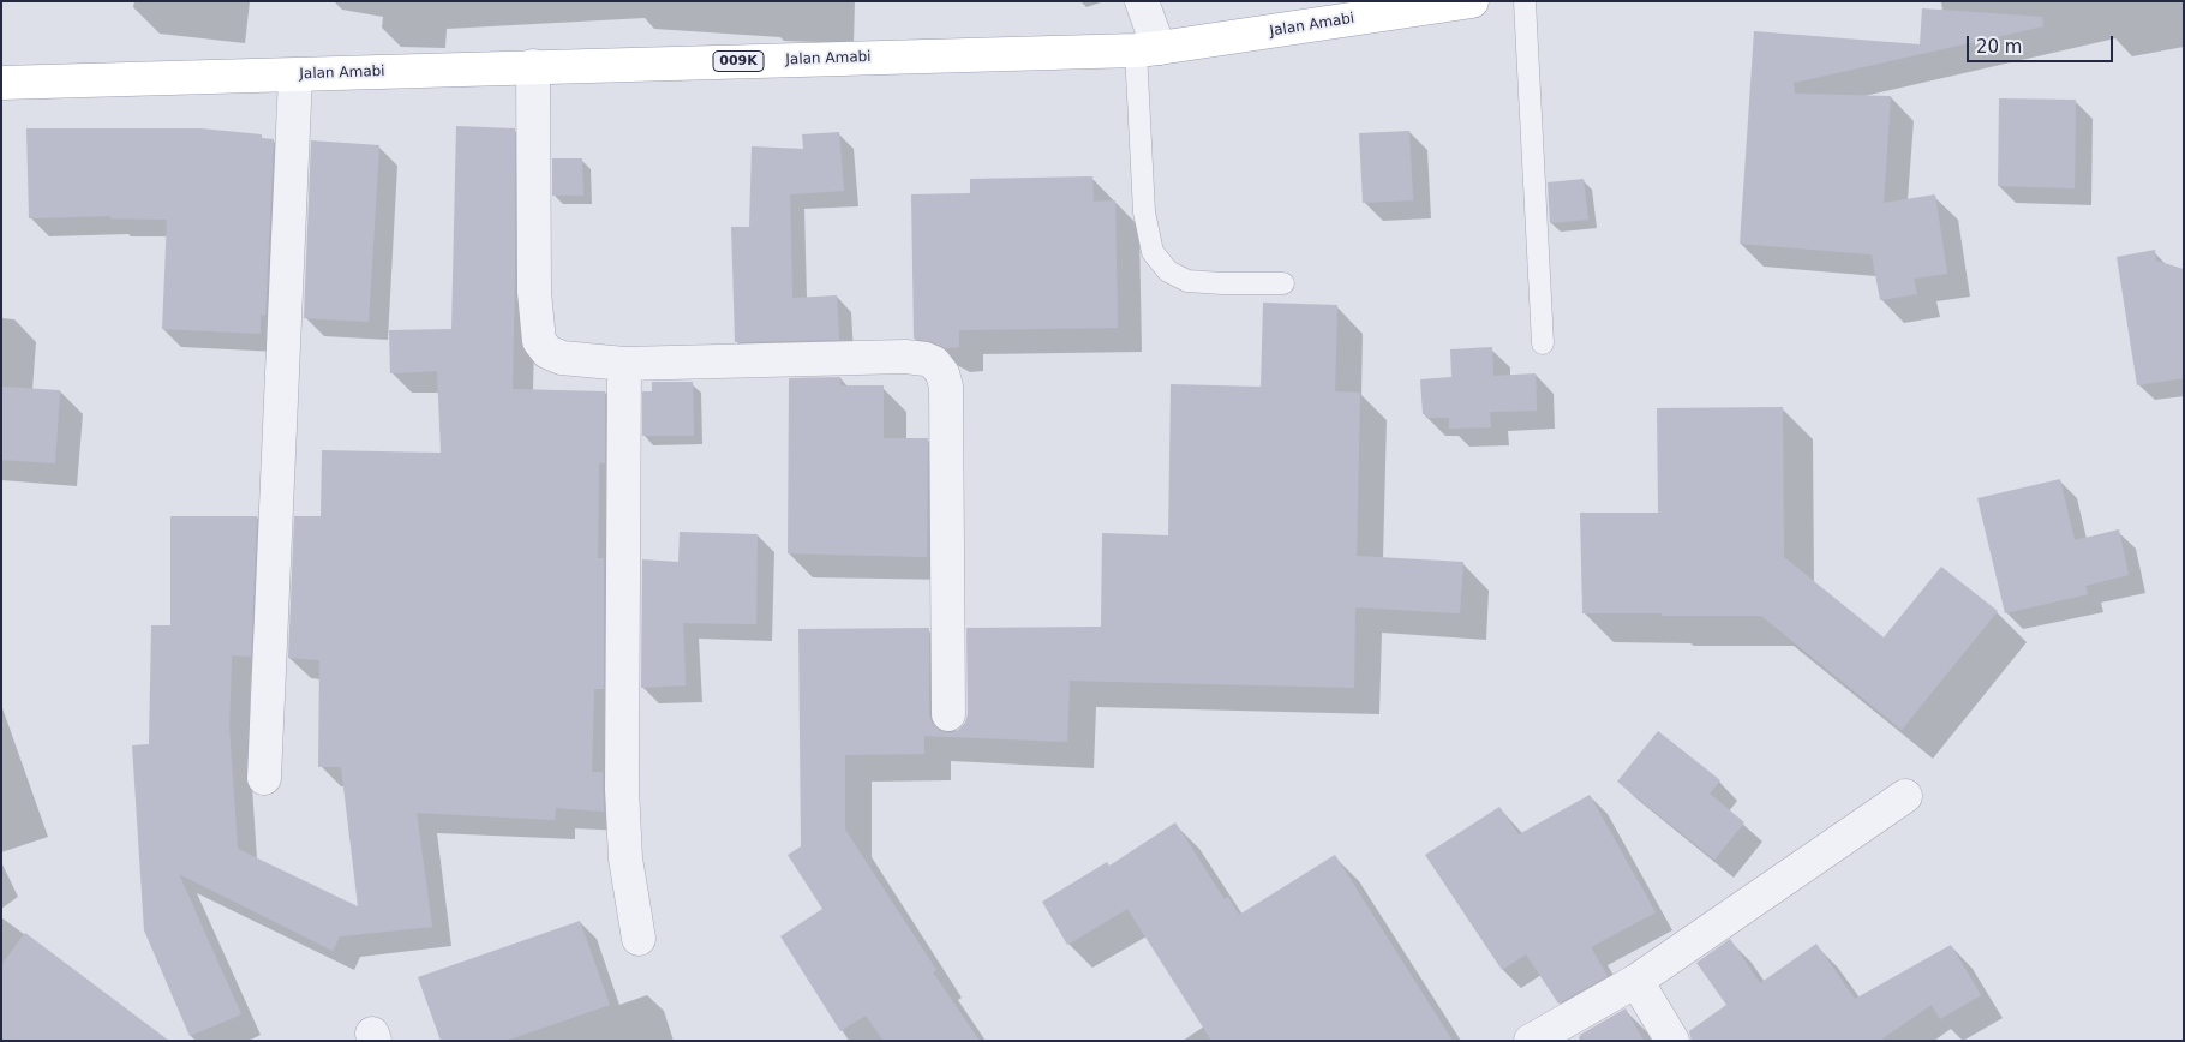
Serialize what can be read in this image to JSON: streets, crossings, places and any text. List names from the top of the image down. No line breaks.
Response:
{"streets":{"main road":["Jalan Amabi","009K"]},"scale_bar":"20 m"}
